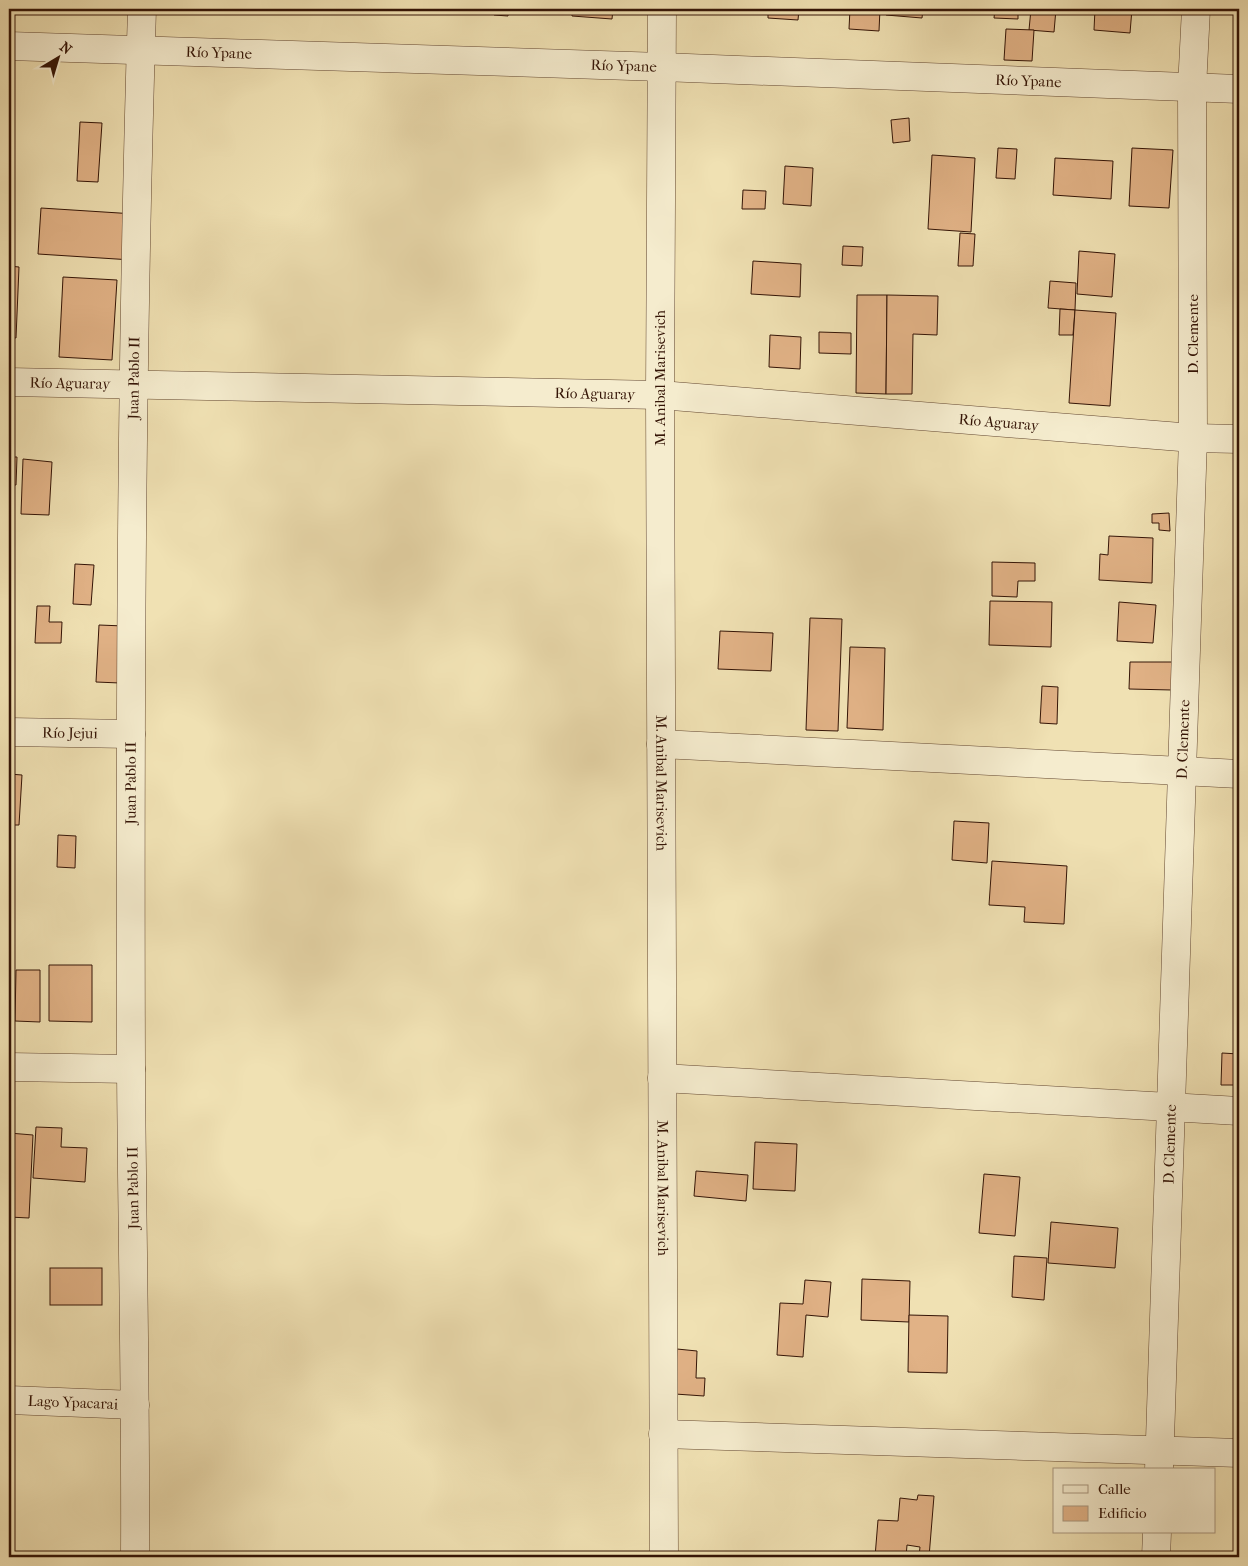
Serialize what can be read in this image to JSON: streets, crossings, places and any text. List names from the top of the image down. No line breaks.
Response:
{"streets":{"street":["Río Ypane","D. Clemente","Juan Pablo II","M. Anibal Marisevich","Río Aguaray","Río Jejui","Lago Ypacarai"]},"crossings":[["Río Ypane","D. Clemente"],["Río Ypane","Juan Pablo II"],["Río Ypane","M. Anibal Marisevich"],["D. Clemente","Río Aguaray"],["Juan Pablo II","Río Aguaray"],["Juan Pablo II","Río Jejui"],["Juan Pablo II","Lago Ypacarai"],["M. Anibal Marisevich","Río Aguaray"]],"legend":["Calle","Edificio"],"north":"top right"}
